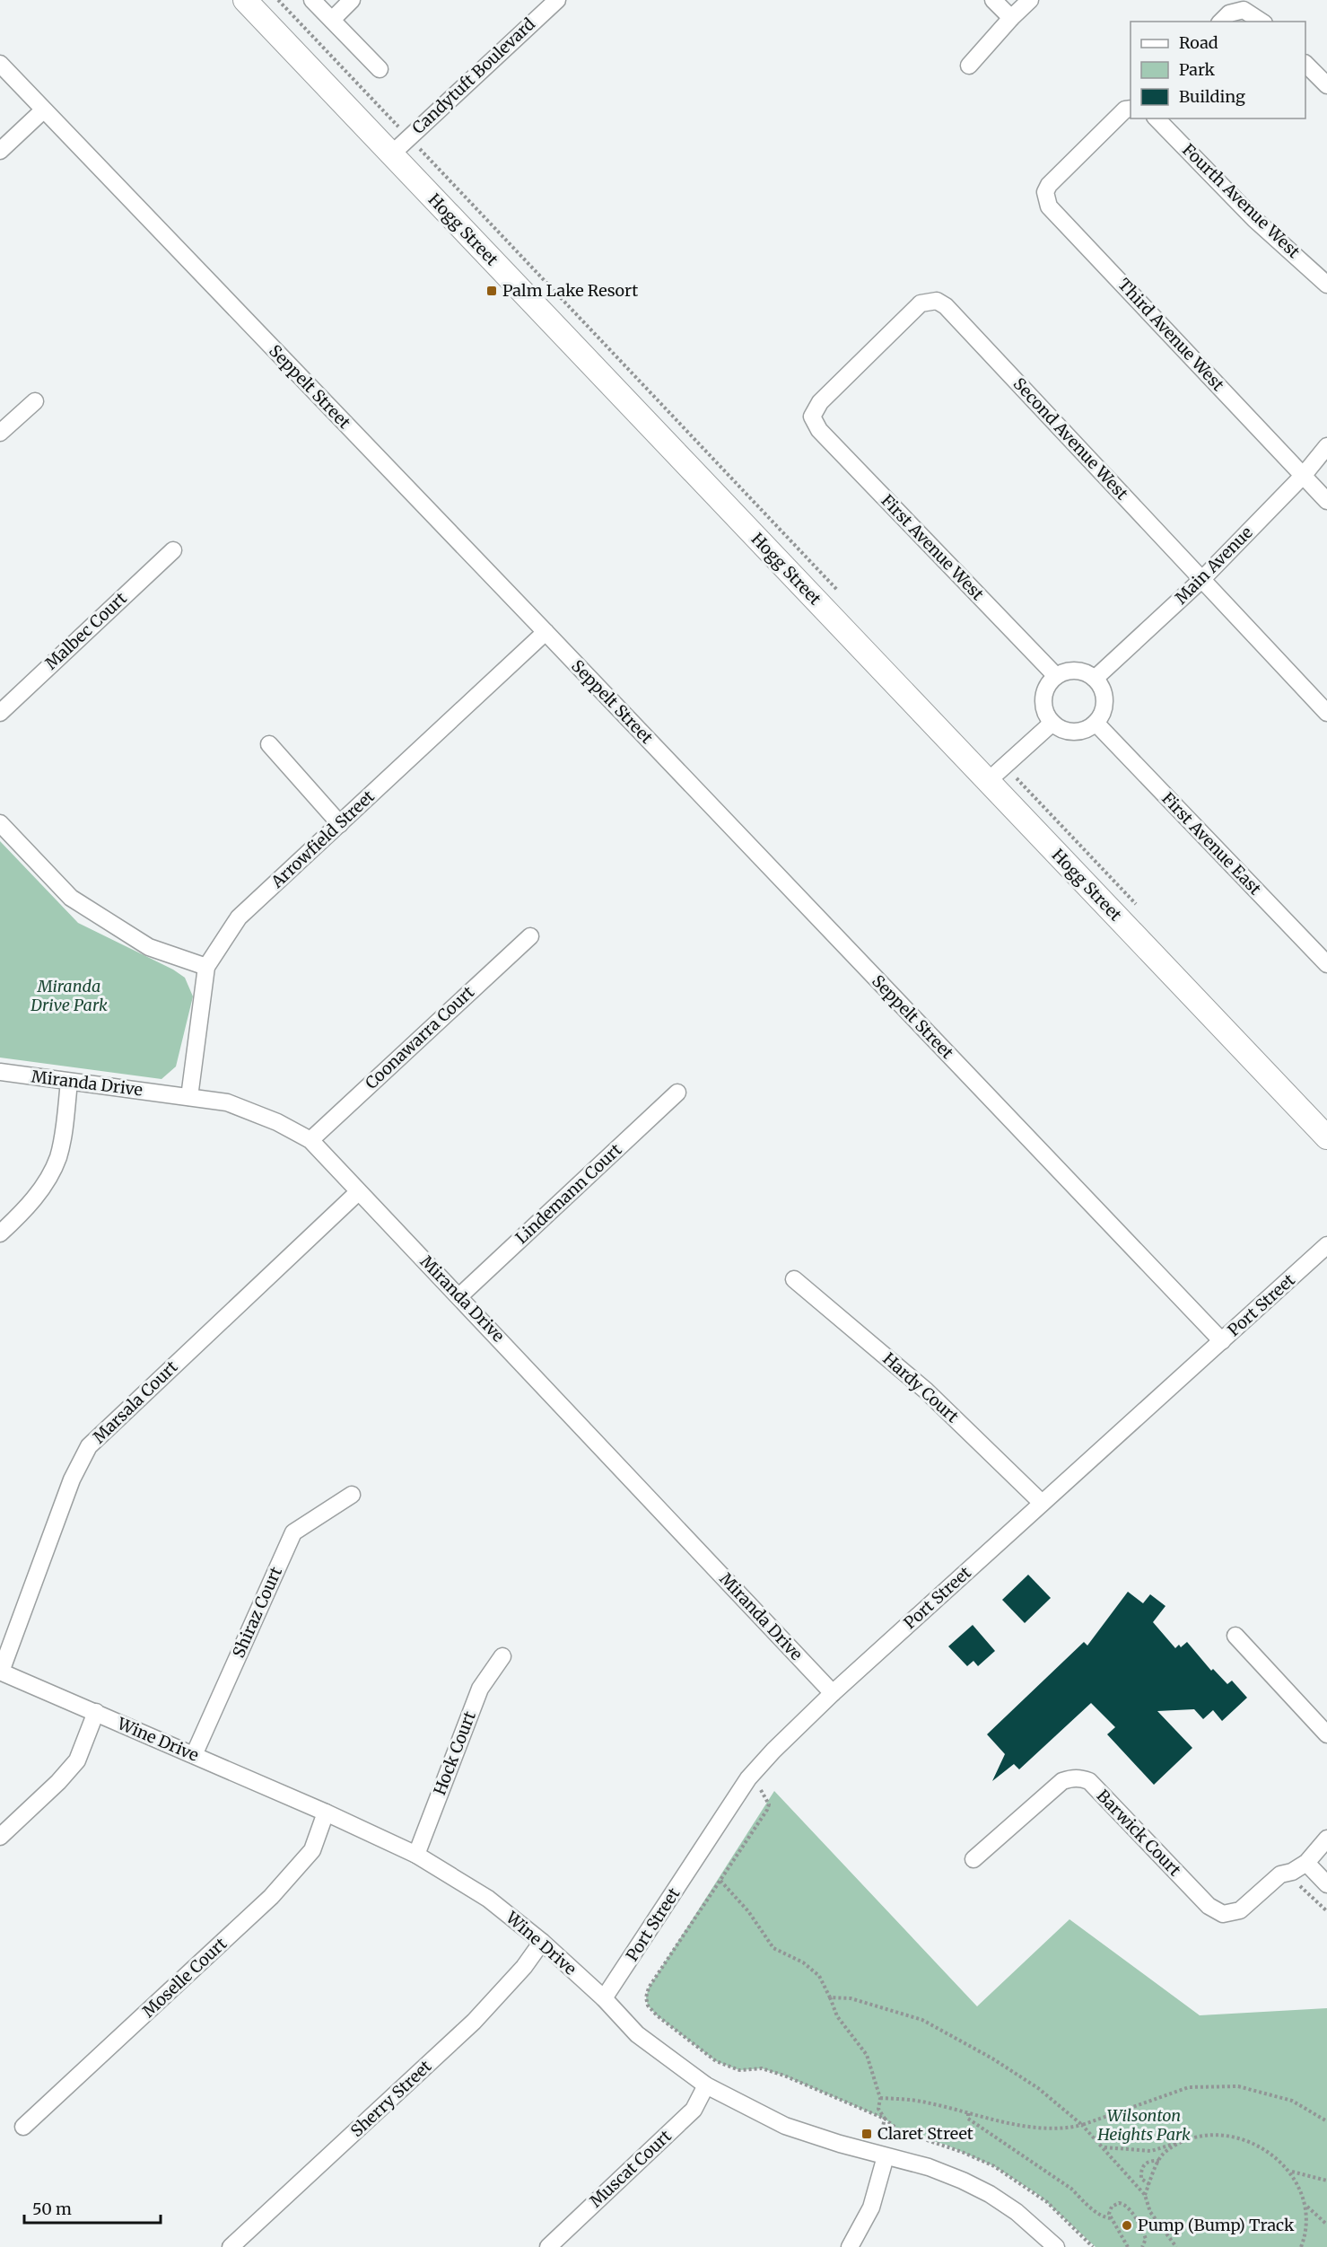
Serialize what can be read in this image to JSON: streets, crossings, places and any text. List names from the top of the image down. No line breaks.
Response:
{"streets":{"street":["Candytuft Boulevard","Fourth Avenue West","Hogg Street","Third Avenue West","Seppelt Street","Second Avenue West","First Avenue West","Main Avenue","Malbec Court","Arrowfield Street","First Avenue East","Coonawarra Court","Miranda Drive","Lindemann Court","Port Street","Hardy Court","Marsala Court","Shiraz Court","Wine Drive","Hock Court","Barwick Court","Moselle Court","Sherry Street","Muscat Court"]},"crossings":[["Candytuft Boulevard","Hogg Street"],["Third Avenue West","Main Avenue"],["Seppelt Street","Arrowfield Street"],["Seppelt Street","Port Street"],["Second Avenue West","First Avenue West"],["Second Avenue West","Main Avenue"],["First Avenue West","Main Avenue"],["First Avenue West","First Avenue East"],["Main Avenue","First Avenue East"],["Arrowfield Street","Miranda Drive"],["Coonawarra Court","Miranda Drive"],["Miranda Drive","Lindemann Court"],["Miranda Drive","Port Street"],["Miranda Drive","Marsala Court"],["Port Street","Hardy Court"],["Port Street","Wine Drive"],["Marsala Court","Wine Drive"],["Shiraz Court","Wine Drive"],["Wine Drive","Hock Court"],["Wine Drive","Moselle Court"],["Wine Drive","Sherry Street"],["Wine Drive","Muscat Court"]],"parks":["Miranda Drive Park","Wilsonton Heights Park"],"places":{"transit":["Palm Lake Resort","Claret Street"],"other":["Pump (Bump) Track"]},"legend":["Road","Park","Building"],"scale_bar":"50 m"}
